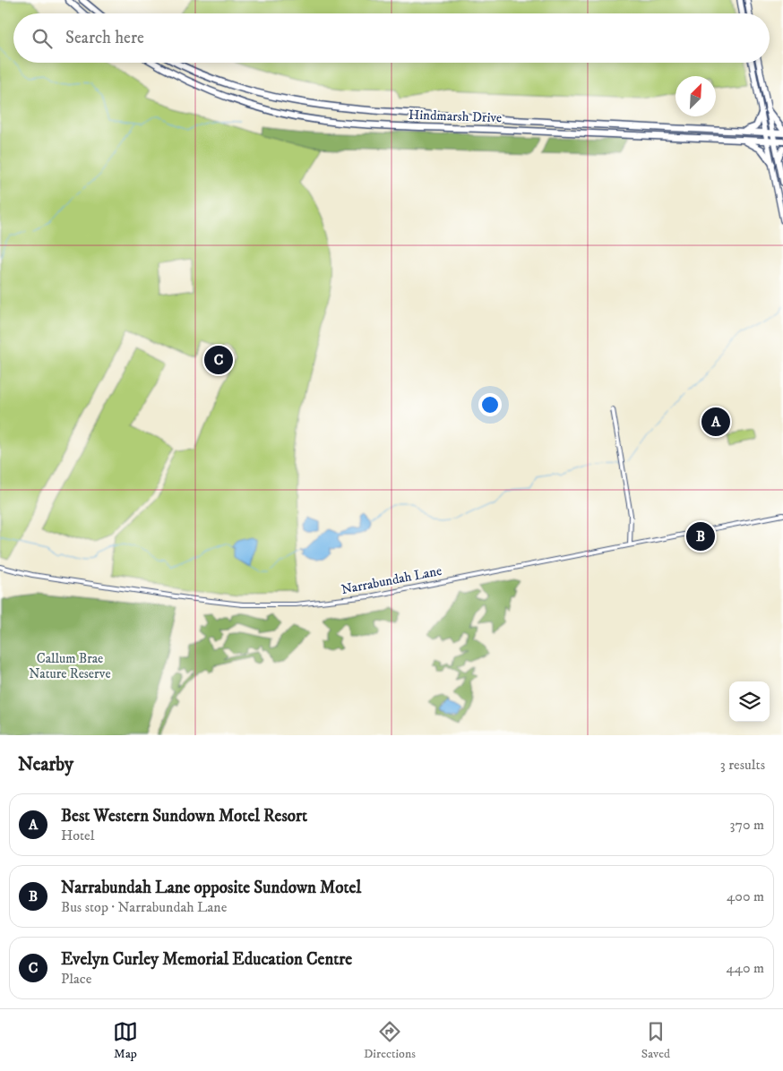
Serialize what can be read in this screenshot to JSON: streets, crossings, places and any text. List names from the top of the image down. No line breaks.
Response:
{"streets":{"main road":["Hindmarsh Drive"],"street":["Narrabundah Lane"]},"parks":["Callum Brae Nature Reserve"],"north":"top right","page":{"search":"Search here","pins":["C","A","B"],"heading":["Nearby","3 results"],"list":[{"mark":"A","name":"Best Western Sundown Motel Resort","note":"Hotel","value":"370 m"},{"mark":"B","name":"Narrabundah Lane opposite Sundown Motel","note":"Bus stop · Narrabundah Lane","value":"400 m"},{"mark":"C","name":"Evelyn Curley Memorial Education Centre","note":"Place","value":"440 m"}],"nav":["Map","Directions","Saved"]}}
